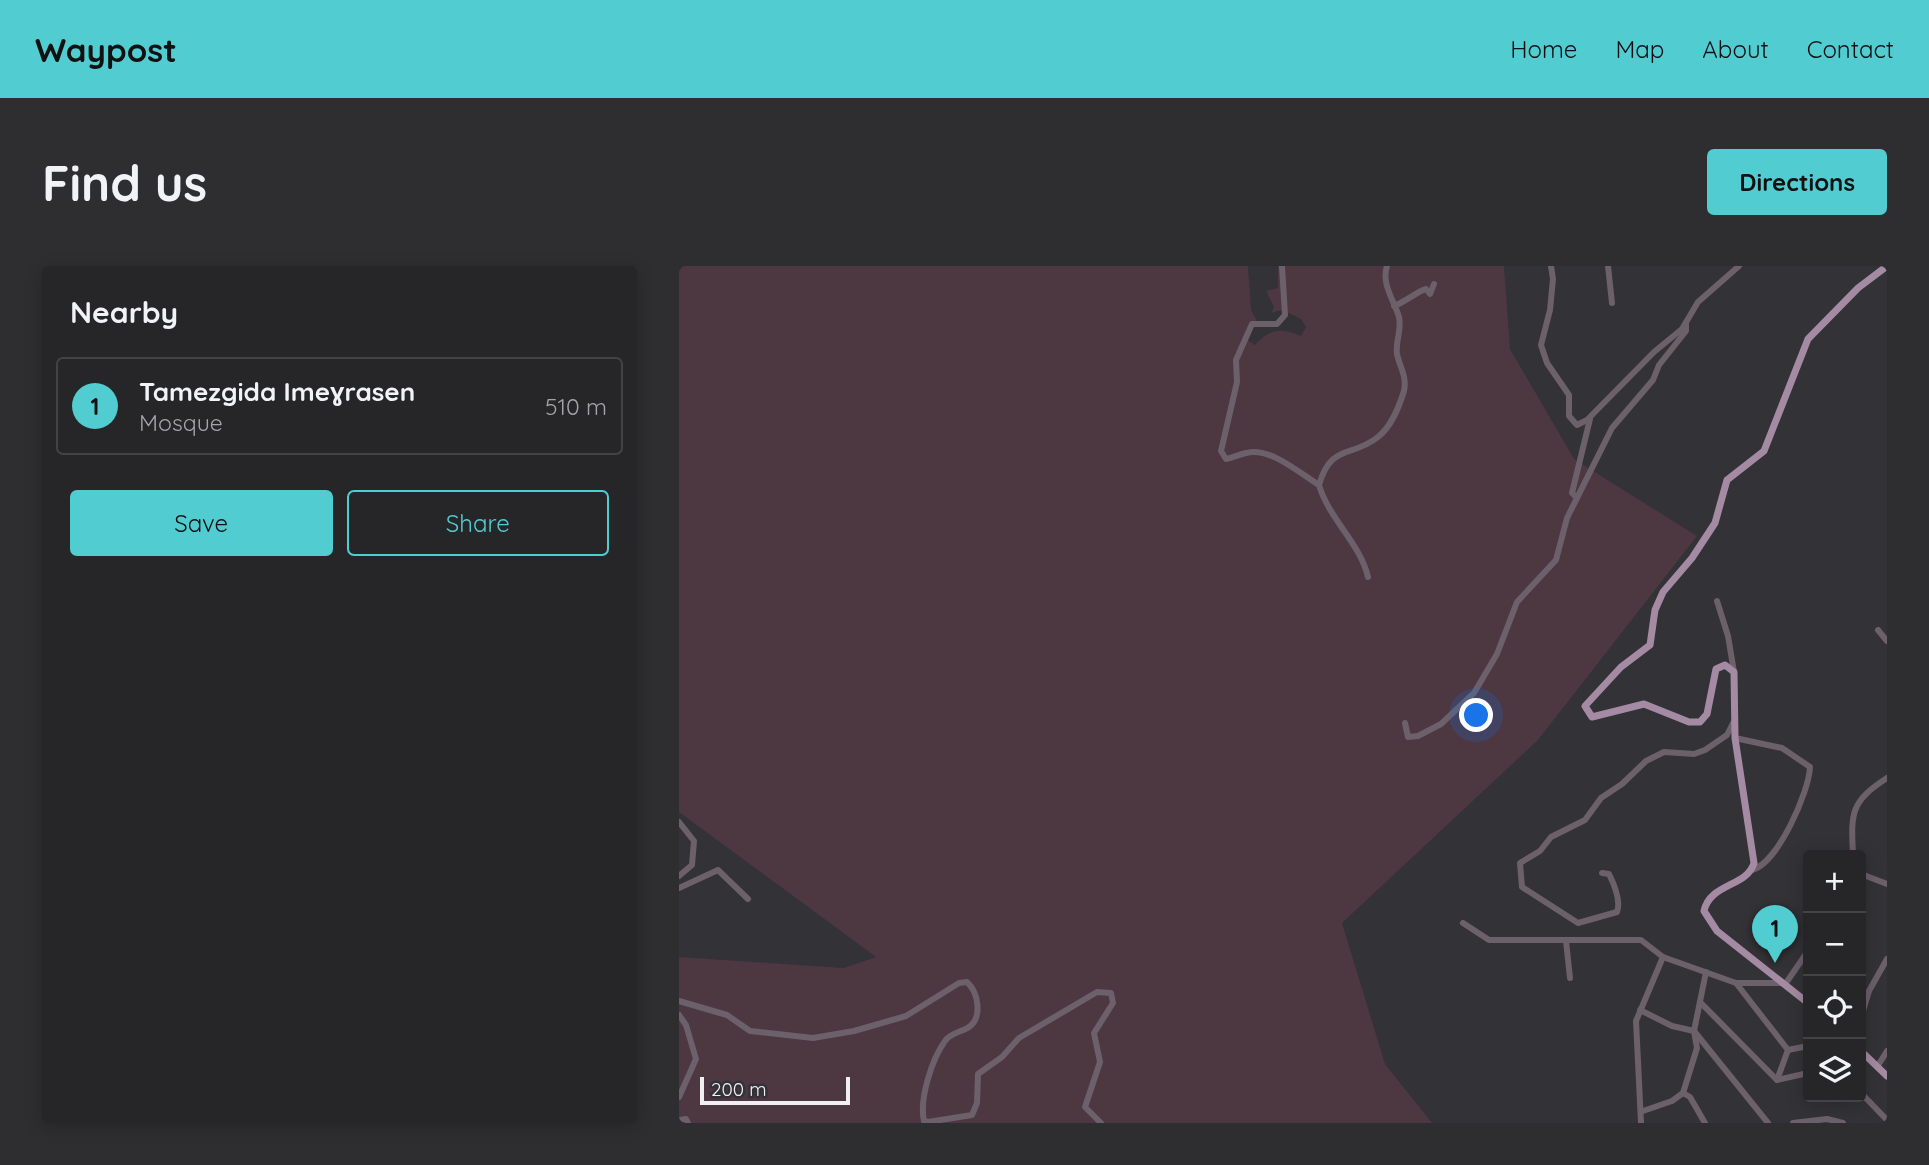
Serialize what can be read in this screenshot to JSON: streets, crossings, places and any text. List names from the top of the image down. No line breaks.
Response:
{"scale_bar":"200 m","page":{"header":"Waypost","nav":["Home","Map","About","Contact"],"buttons":["Directions",["Save","Share"]],"title":"Find us","heading":"Nearby","list":[{"mark":"1","name":"Tamezgida Imeɣrasen","note":"Mosque","value":"510 m"}],"map_buttons":["+","−"],"pins":"1","scale":"200 m"}}
